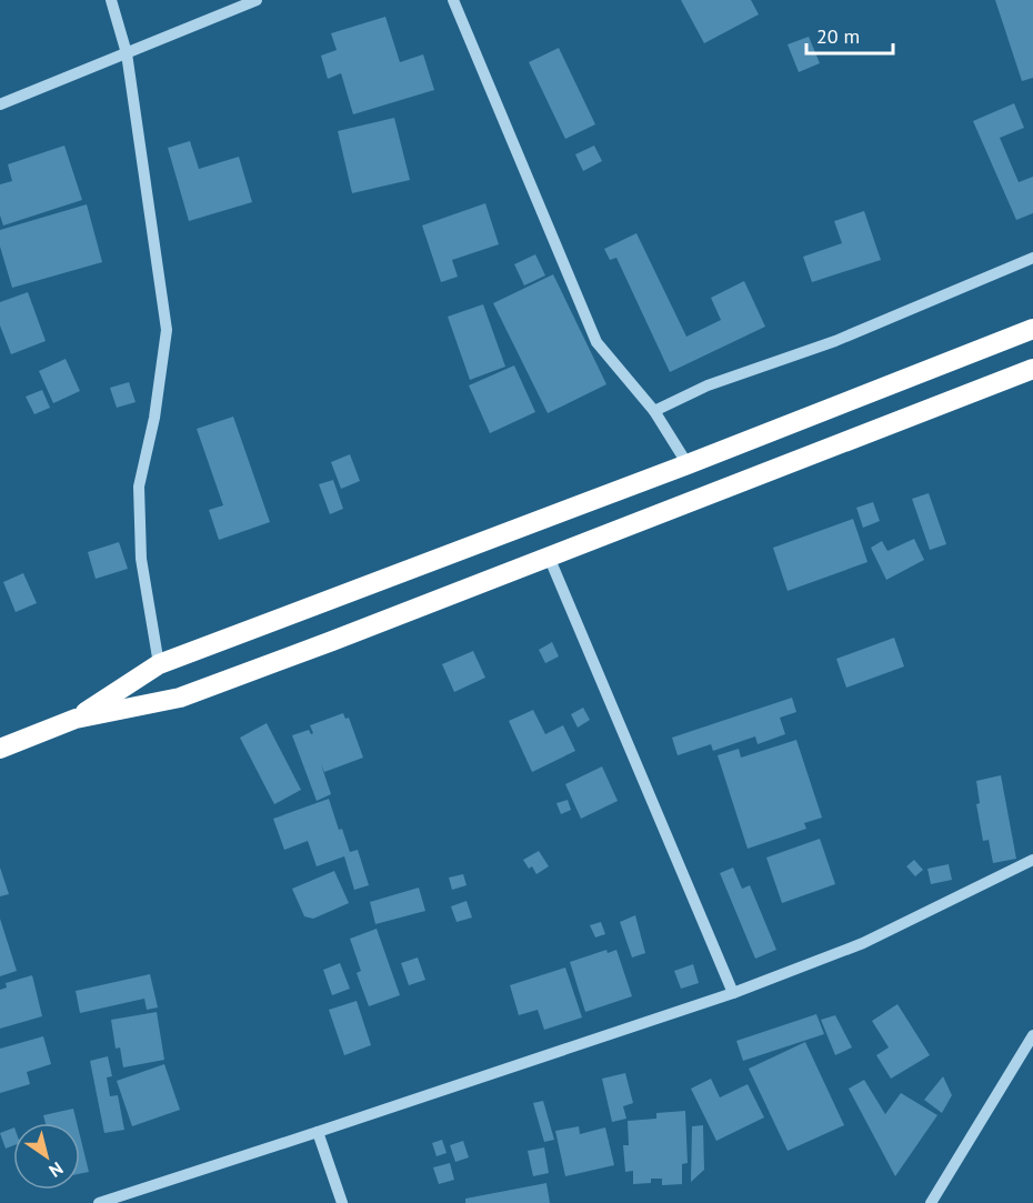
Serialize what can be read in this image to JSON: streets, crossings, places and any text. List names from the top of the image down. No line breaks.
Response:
{"scale_bar":"20 m","north":"bottom right"}
